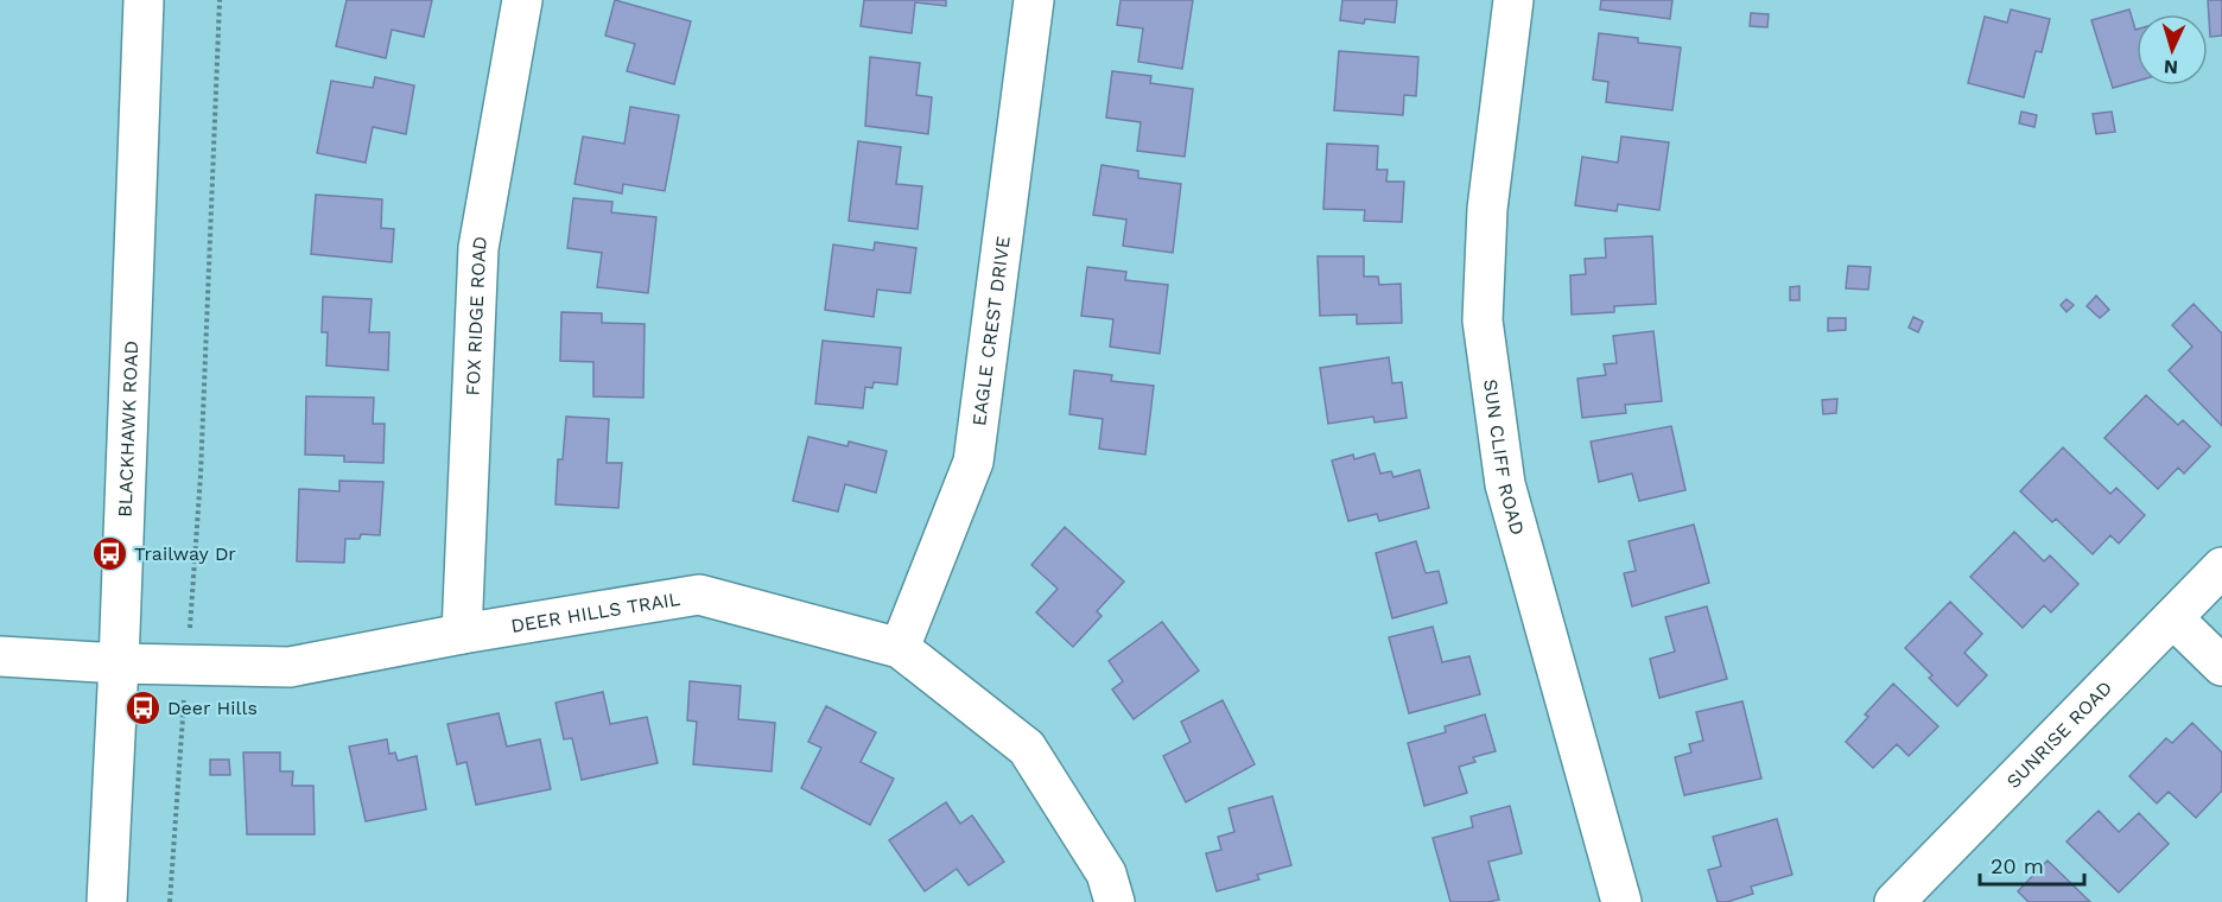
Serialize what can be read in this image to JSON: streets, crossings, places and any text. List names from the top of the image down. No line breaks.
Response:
{"streets":{"street":["FOX RIDGE ROAD","EAGLE CREST DRIVE","BLACKHAWK ROAD","SUN CLIFF ROAD","DEER HILLS TRAIL","SUNRISE ROAD"]},"crossings":[["FOX RIDGE ROAD","DEER HILLS TRAIL"],["EAGLE CREST DRIVE","DEER HILLS TRAIL"],["BLACKHAWK ROAD","DEER HILLS TRAIL"]],"places":{"bus stop":["Trailway Dr","Deer Hills"]},"scale_bar":"20 m","north":"bottom"}
